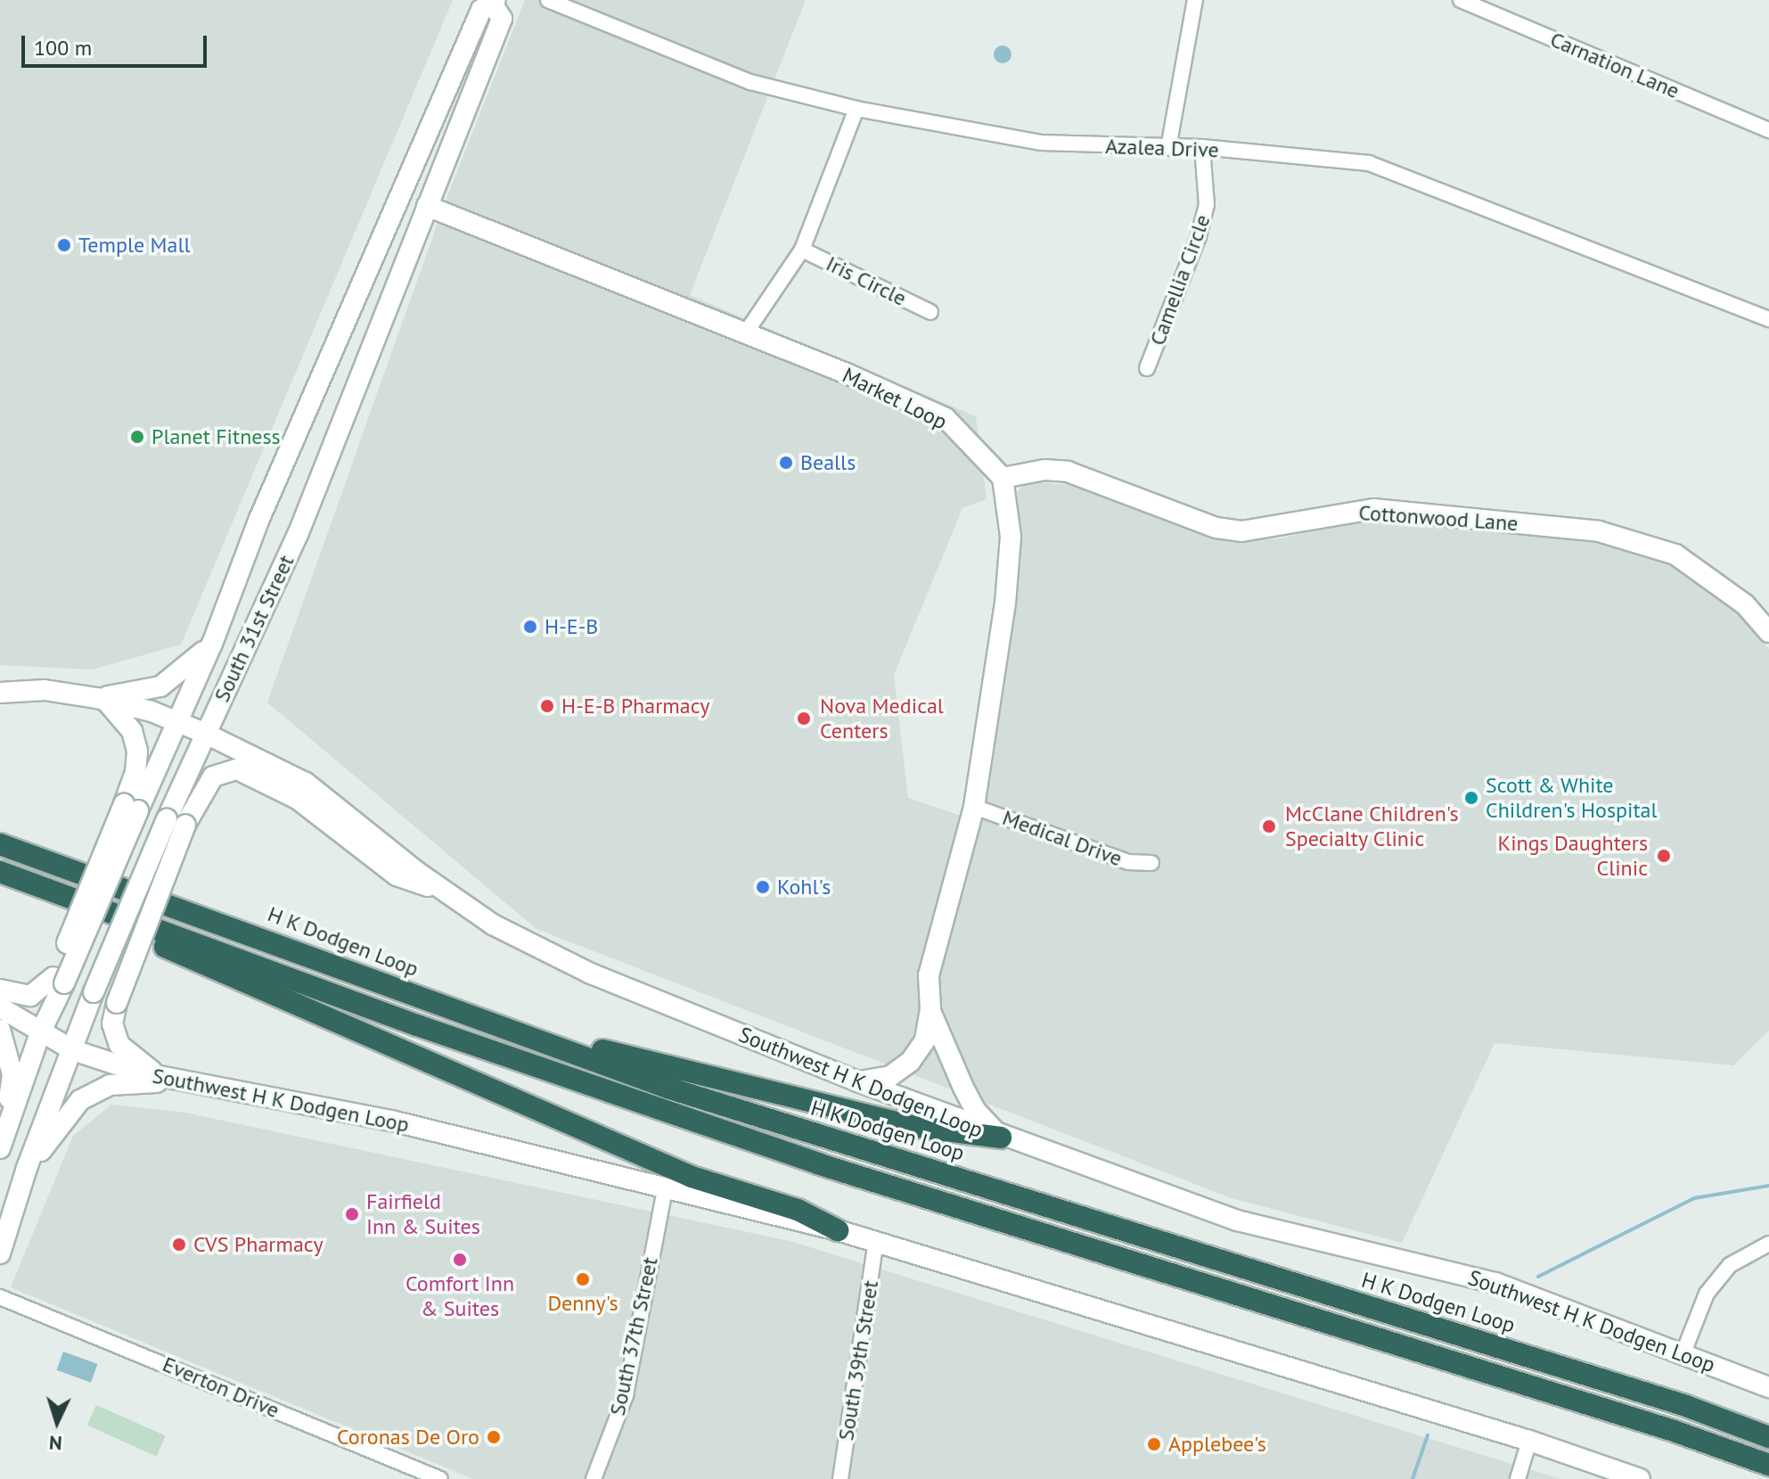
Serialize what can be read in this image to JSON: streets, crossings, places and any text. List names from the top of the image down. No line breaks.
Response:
{"streets":{"highway":["H K Dodgen Loop"],"main road":["Market Loop","Cottonwood Lane","South 31st Street","Southwest H K Dodgen Loop"],"street":["Carnation Lane","Azalea Drive","Camellia Circle","Iris Circle","Medical Drive","South 37th Street","South 39th Street","Everton Drive"]},"crossings":[["Azalea Drive","Camellia Circle"],["Market Loop","Cottonwood Lane"],["Market Loop","South 31st Street"],["South 31st Street","Southwest H K Dodgen Loop"],["Southwest H K Dodgen Loop","South 37th Street"],["Southwest H K Dodgen Loop","South 39th Street"]],"places":["Temple Mall","Planet Fitness","Bealls","H-E-B","H-E-B Pharmacy","Nova Medical Centers","Scott & White Children's Hospital","McClane Children's Specialty Clinic","Kings Daughters Clinic","Kohl's","Fairfield Inn & Suites","CVS Pharmacy","Comfort Inn & Suites","Denny's","Coronas De Oro","Applebee's"],"scale_bar":"100 m","north":"bottom"}
